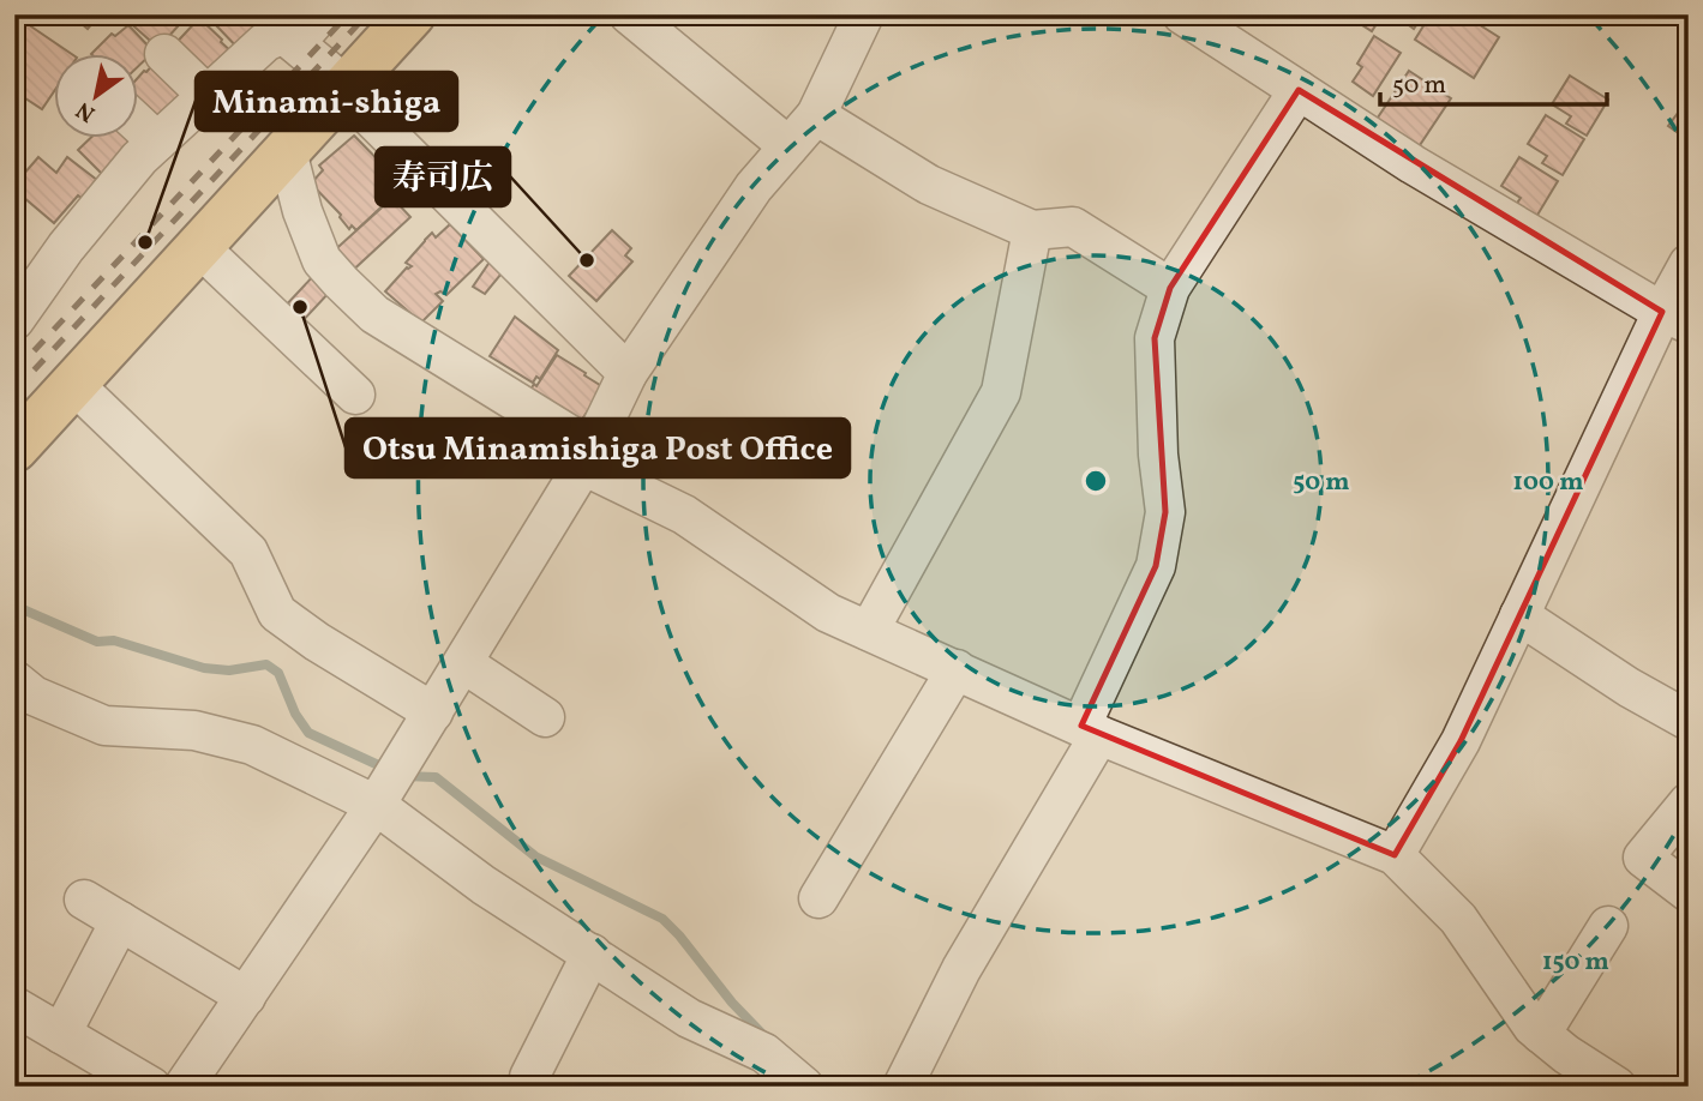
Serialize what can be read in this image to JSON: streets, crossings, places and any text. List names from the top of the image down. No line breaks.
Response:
{"places":["Minami-shiga","寿司広","Otsu Minamishiga Post Office"],"scale_bar":"50 m","north":"bottom left","rings":["50 m","100 m","150 m"]}
